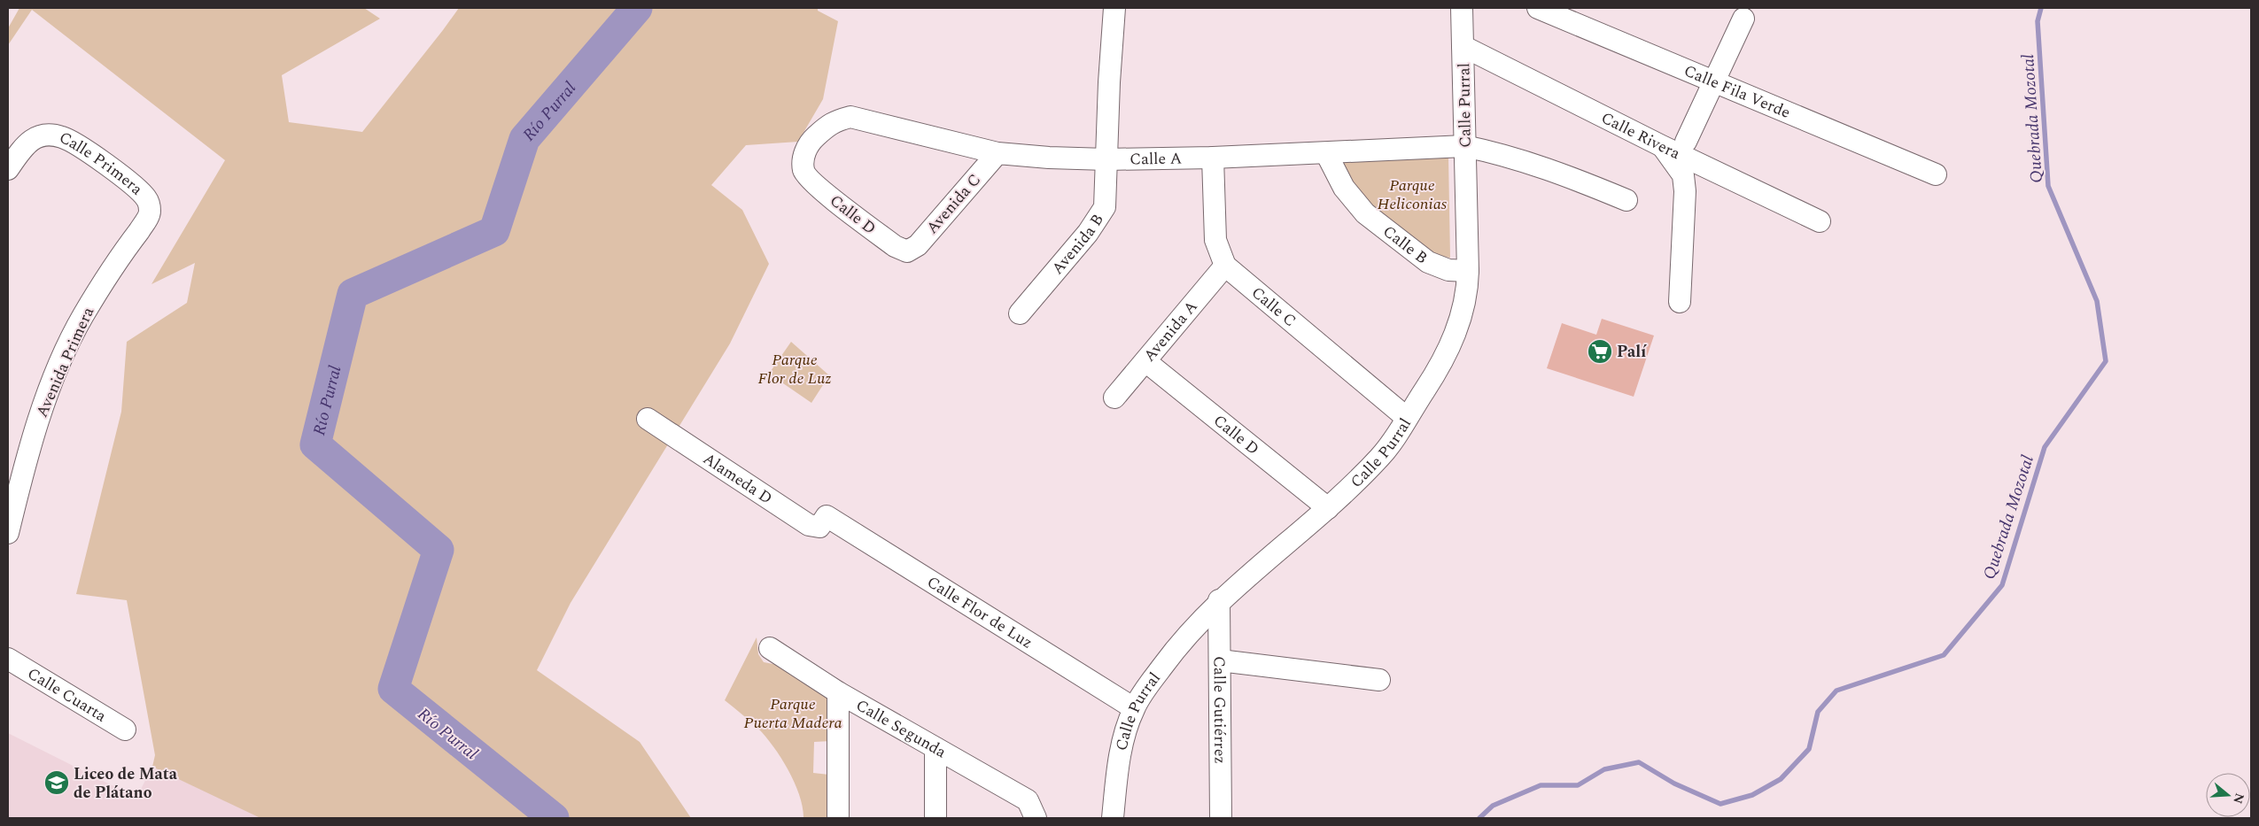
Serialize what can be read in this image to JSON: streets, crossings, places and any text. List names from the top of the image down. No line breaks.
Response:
{"streets":{"street":["Calle Fila Verde","Calle Purral","Calle Rivera","Calle A","Calle Primera","Avenida C","Calle D","Avenida B","Calle B","Calle C","Avenida A","Avenida Primera","Alameda D","Calle Flor de Luz","Calle Cuarta","Calle Gutiérrez","Calle Segunda"]},"crossings":[["Calle Purral","Calle Rivera"],["Calle Purral","Calle A"],["Calle Purral","Calle D"],["Calle Purral","Calle B"],["Calle Purral","Calle C"],["Calle Purral","Calle Flor de Luz"],["Calle Purral","Calle Gutiérrez"],["Calle A","Avenida C"],["Calle A","Calle D"],["Calle A","Avenida B"],["Calle A","Calle B"],["Calle A","Calle C"],["Calle Primera","Avenida Primera"],["Avenida C","Calle D"],["Calle D","Avenida A"],["Calle C","Avenida A"],["Alameda D","Calle Flor de Luz"]],"water":["Río Purral","Quebrada Mozotal"],"parks":["Parque Heliconias","Parque Flor de Luz","Parque Puerta Madera"],"places":{"supermarket":["Palí"],"school or university":["Liceo de Mata de Plátano"]},"north":"right"}
